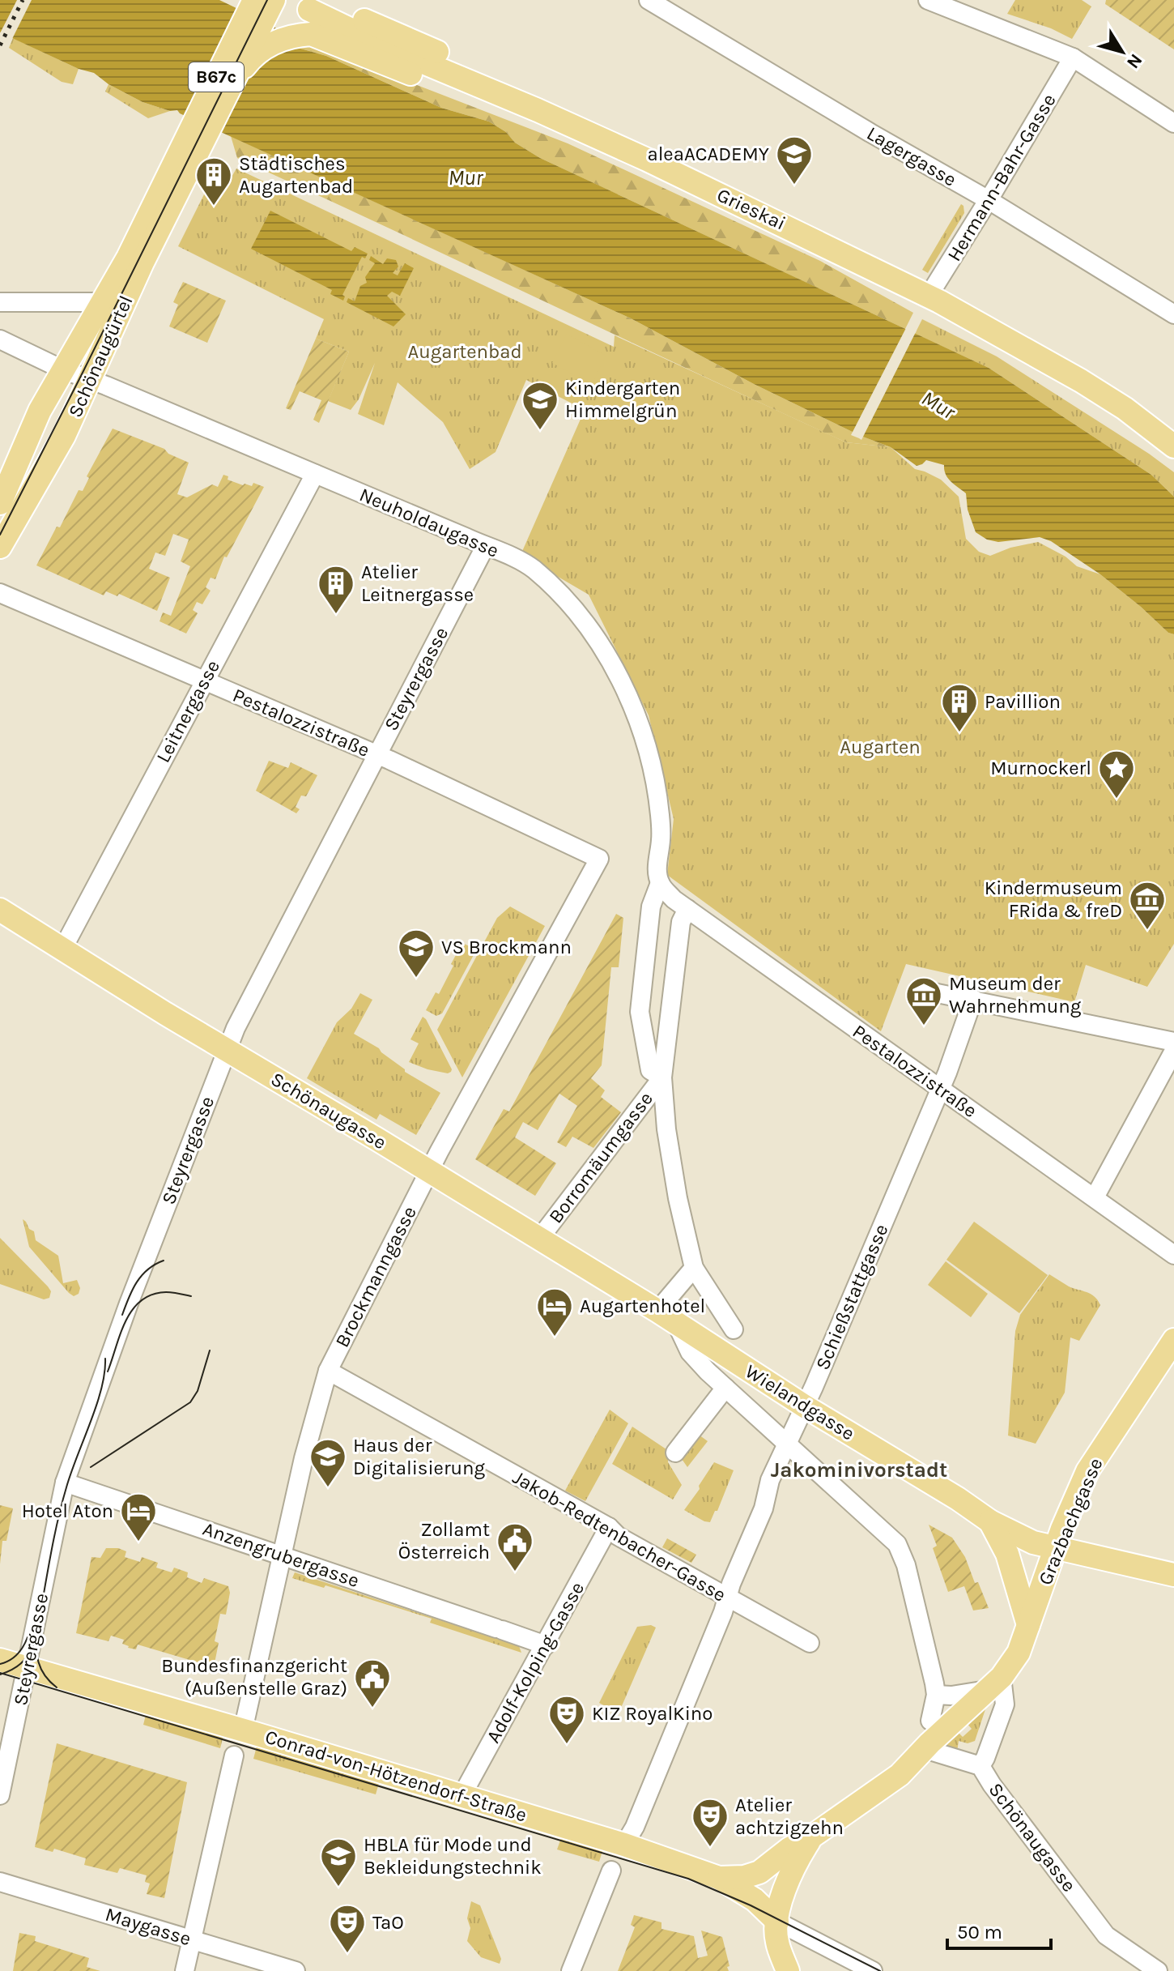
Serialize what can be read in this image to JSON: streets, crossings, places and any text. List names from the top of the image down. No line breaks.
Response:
{"streets":{"main road":["B67c","Grieskai","Schönaugürtel","Schönaugasse","Wielandgasse","Grazbachgasse","Conrad-von-Hötzendorf-Straße"],"street":["Lagergasse","Hermann-Bahr-Gasse","Neuholdaugasse","Steyrergasse","Leitnergasse","Pestalozzistraße","Borromäumgasse","Brockmanngasse","Schießstattgasse","Jakob-Redtenbacher-Gasse","Anzengrubergasse","Adolf-Kolping-Gasse","Maygasse"]},"crossings":[["B67c","Schönaugürtel"],["Lagergasse","Hermann-Bahr-Gasse"],["Hermann-Bahr-Gasse","Grieskai"],["Schönaugürtel","Neuholdaugasse"],["Neuholdaugasse","Steyrergasse"],["Neuholdaugasse","Leitnergasse"],["Neuholdaugasse","Pestalozzistraße"],["Steyrergasse","Pestalozzistraße"],["Steyrergasse","Schönaugasse"],["Steyrergasse","Anzengrubergasse"],["Steyrergasse","Conrad-von-Hötzendorf-Straße"],["Leitnergasse","Pestalozzistraße"],["Leitnergasse","Schönaugasse"],["Pestalozzistraße","Brockmanngasse"],["Pestalozzistraße","Schießstattgasse"],["Schönaugasse","Borromäumgasse"],["Schönaugasse","Brockmanngasse"],["Schönaugasse","Wielandgasse"],["Schönaugasse","Grazbachgasse"],["Brockmanngasse","Jakob-Redtenbacher-Gasse"],["Brockmanngasse","Anzengrubergasse"],["Brockmanngasse","Conrad-von-Hötzendorf-Straße"],["Schießstattgasse","Wielandgasse"],["Schießstattgasse","Jakob-Redtenbacher-Gasse"],["Schießstattgasse","Conrad-von-Hötzendorf-Straße"],["Wielandgasse","Grazbachgasse"],["Grazbachgasse","Conrad-von-Hötzendorf-Straße"],["Jakob-Redtenbacher-Gasse","Adolf-Kolping-Gasse"],["Anzengrubergasse","Adolf-Kolping-Gasse"],["Adolf-Kolping-Gasse","Conrad-von-Hötzendorf-Straße"]],"districts":["Jakominivorstadt"],"water":["Mur"],"parks":["Augartenbad","Augarten"],"places":{"school or university":["aleaACADEMY","Kindergarten Himmelgrün","VS Brockmann","Haus der Digitalisierung","HBLA für Mode und Bekleidungstechnik"],"building":["Städtisches Augartenbad","Atelier Leitnergasse","Pavillion"],"place":["Murnockerl"],"museum":["Kindermuseum FRida & freD","Museum der Wahrnehmung"],"hotel":["Augartenhotel","Hotel Aton"],"public building":["Zollamt Österreich","Bundesfinanzgericht (Außenstelle Graz)"],"theatre":["KIZ RoyalKino","Atelier achtzigzehn","TaO"]},"scale_bar":"50 m","north":"bottom right"}
